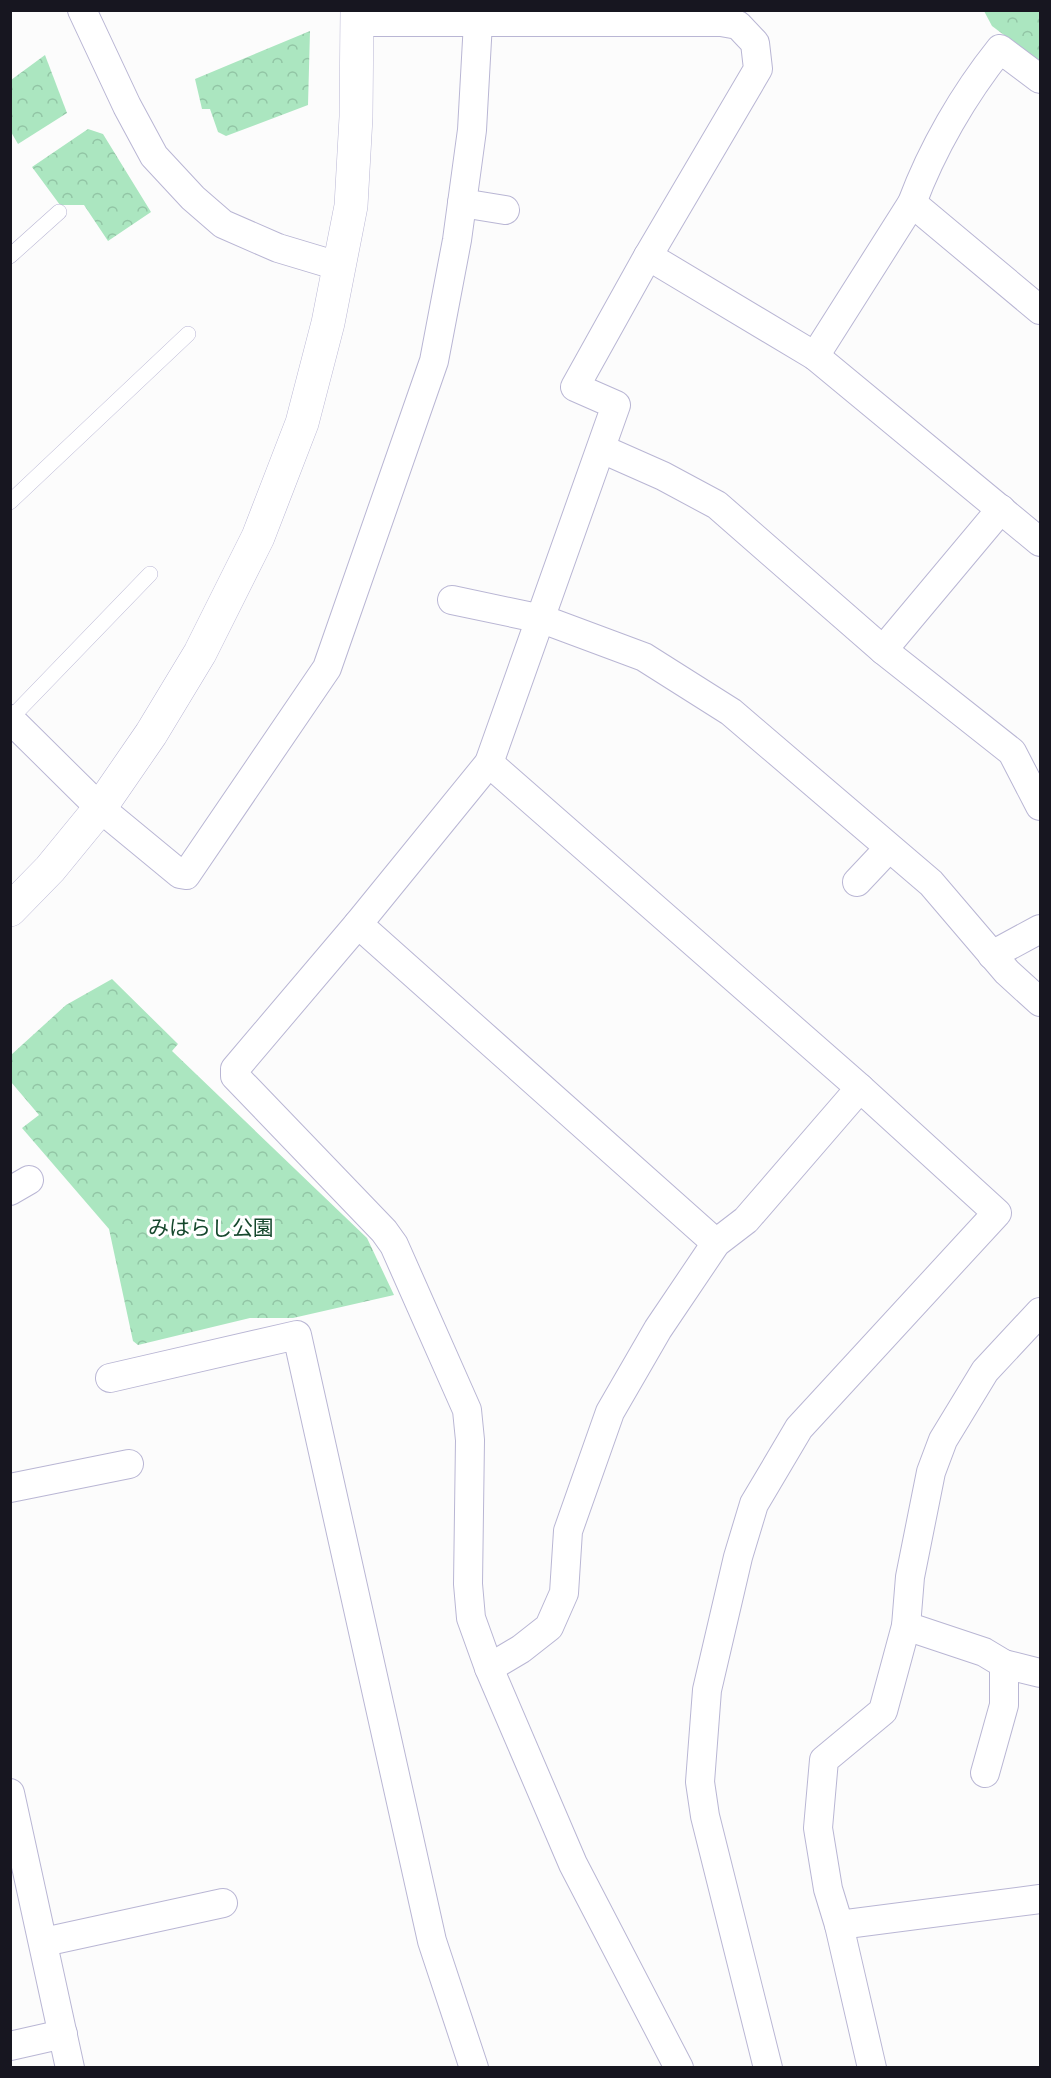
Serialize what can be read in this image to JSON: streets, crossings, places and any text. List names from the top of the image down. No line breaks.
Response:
{"parks":["みはらし公園"]}
